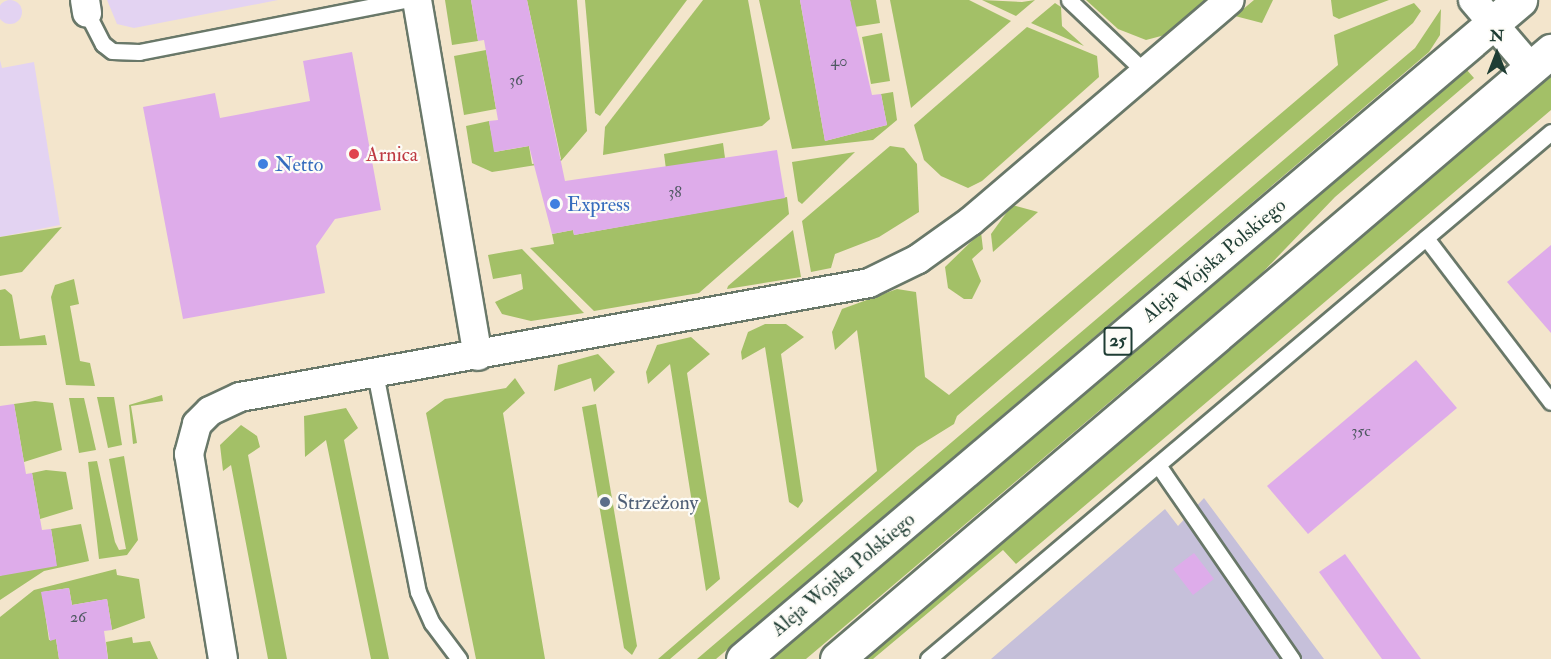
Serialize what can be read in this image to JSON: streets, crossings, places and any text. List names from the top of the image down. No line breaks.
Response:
{"streets":{"main road":["Aleja Wojska Polskiego","25"]},"places":["Arnica","Netto","Express","Strzeżony"],"house_numbers":["40","36","38","35c","26"],"north":"top"}
